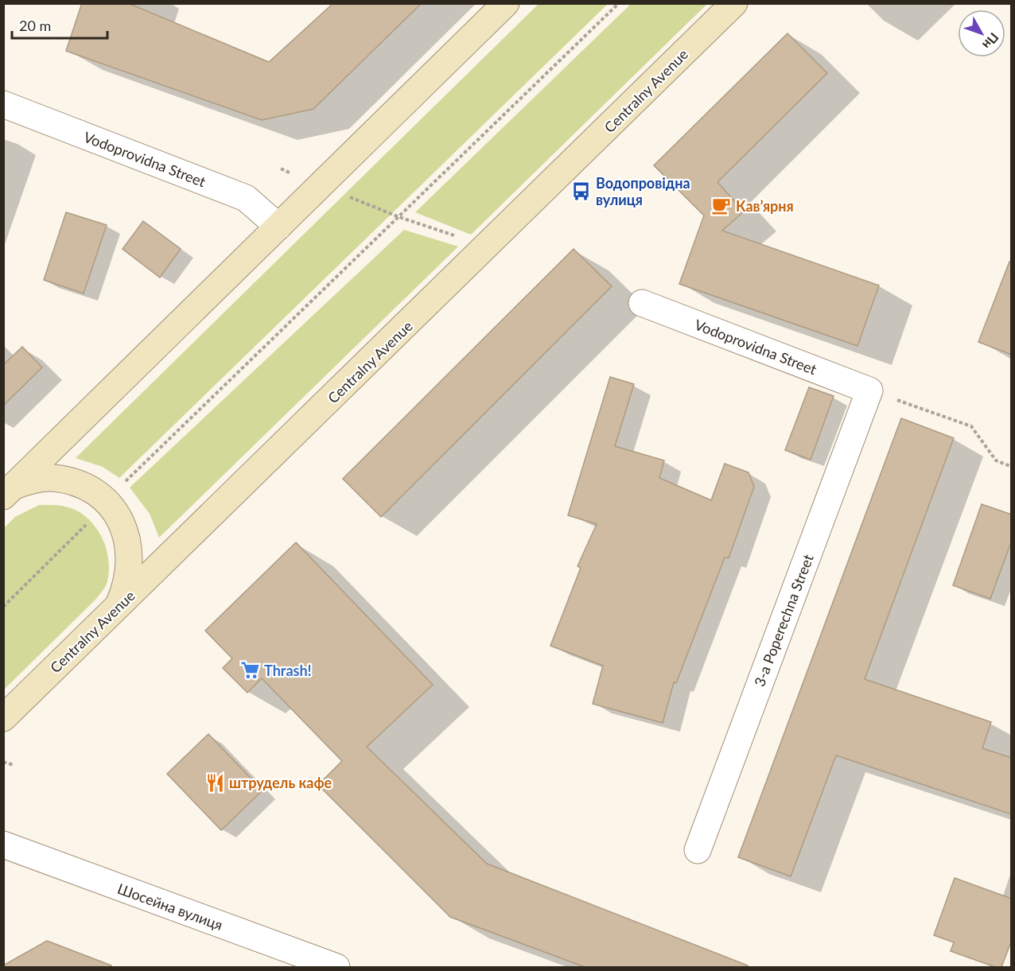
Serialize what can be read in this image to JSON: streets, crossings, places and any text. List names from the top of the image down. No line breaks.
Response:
{"streets":{"main road":["Centralny Avenue"],"street":["Vodoprovidna Street","3-a Poperechna Street","Шосейна вулиця"]},"crossings":[["Vodoprovidna Street","3-a Poperechna Street"]],"places":{"bus stop":["Водопровідна вулиця"],"cafe":["Кав’ярня"],"supermarket":["Thrash!"],"restaurant":["штрудель кафе"]},"scale_bar":"20 m","north":"bottom right"}
